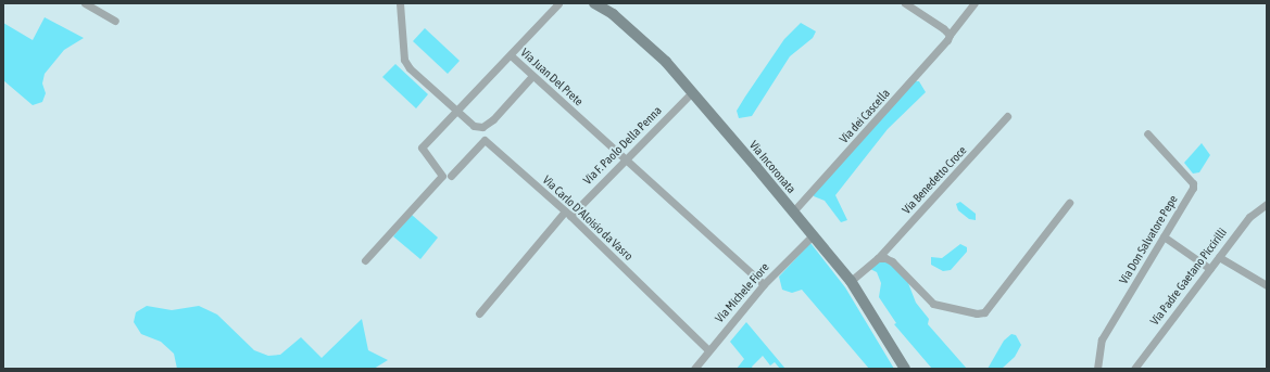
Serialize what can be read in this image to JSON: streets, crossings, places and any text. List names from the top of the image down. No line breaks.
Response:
{"streets":{"main road":["Via Incoronata"],"street":["Via Juan Del Prete","Via dei Cascella","Via F. Paolo Della Penna","Via Benedetto Croce","Via Carlo D'Aloisio da Vasro","Via Don Salvatore Pepe","Via Padre Gaetano Piccirilli","Via Michele Fiore"]},"crossings":[["Via Juan Del Prete","Via F. Paolo Della Penna"],["Via Juan Del Prete","Via Michele Fiore"],["Via dei Cascella","Via Incoronata"],["Via F. Paolo Della Penna","Via Incoronata"],["Via F. Paolo Della Penna","Via Carlo D'Aloisio da Vasro"],["Via Incoronata","Via Benedetto Croce"],["Via Incoronata","Via Michele Fiore"],["Via Carlo D'Aloisio da Vasro","Via Michele Fiore"]]}
